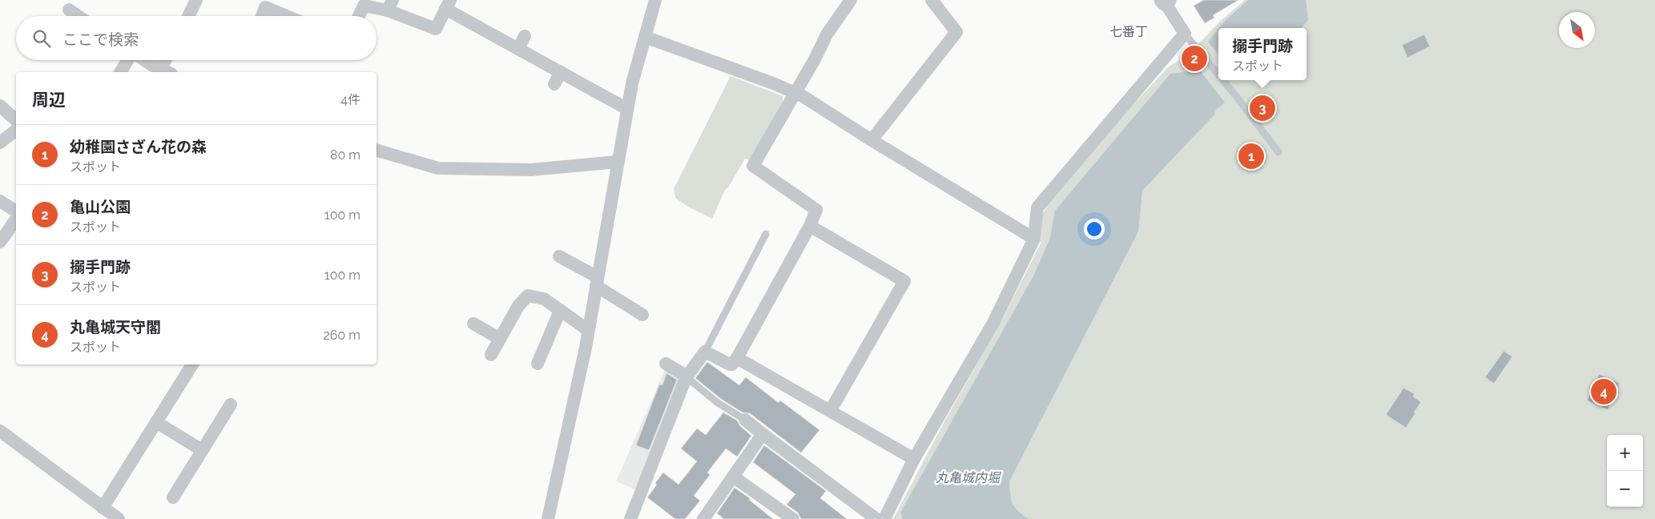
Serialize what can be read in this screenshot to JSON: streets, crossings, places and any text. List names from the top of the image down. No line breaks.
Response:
{"districts":["七番丁"],"water":["丸亀城内堀"],"north":"bottom right","page":{"search":"ここで検索","popup":["搦手門跡","スポット"],"pins":["2","3","1","4"],"heading":["周辺","4件"],"list":[{"mark":"1","name":"幼稚園さざん花の森","note":"スポット","value":"80 m"},{"mark":"2","name":"亀山公園","note":"スポット","value":"100 m"},{"mark":"3","name":"搦手門跡","note":"スポット","value":"100 m"},{"mark":"4","name":"丸亀城天守閣","note":"スポット","value":"260 m"}],"map_buttons":["+","−"]}}
